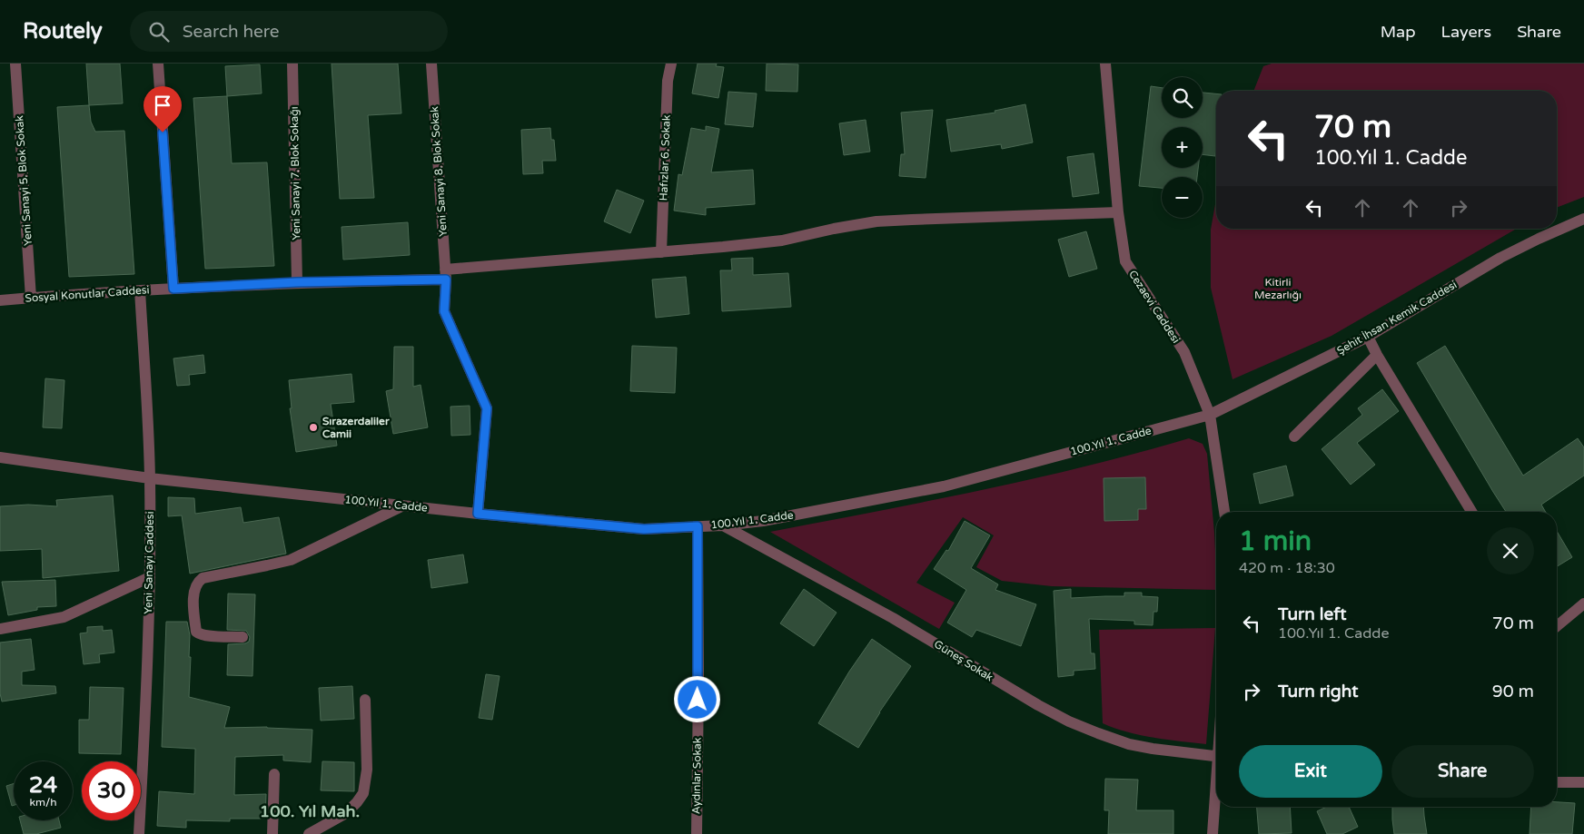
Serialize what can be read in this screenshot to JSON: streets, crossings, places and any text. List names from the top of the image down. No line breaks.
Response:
{"streets":{"street":["Hafızlar 6. Sokak","Yeni Sanayi 8. Blok Sokak","Yeni Sanayi 7. Blok Sokağı","Yeni Sanayi 5. Blok Sokak","Sosyal Konutlar Caddesi","Cezaevi Caddesi","Şehit İhsan Kemik Caddesi","100.Yıl 1. Cadde","Yeni Sanayi Caddesi","Güneş Sokak","Aydınlar Sokak"]},"crossings":[["Hafızlar 6. Sokak","Sosyal Konutlar Caddesi"],["Yeni Sanayi 8. Blok Sokak","Sosyal Konutlar Caddesi"],["Yeni Sanayi 8. Blok Sokak","100.Yıl 1. Cadde"],["Yeni Sanayi 7. Blok Sokağı","Sosyal Konutlar Caddesi"],["Yeni Sanayi 5. Blok Sokak","Sosyal Konutlar Caddesi"],["Sosyal Konutlar Caddesi","Cezaevi Caddesi"],["Sosyal Konutlar Caddesi","Yeni Sanayi Caddesi"],["Cezaevi Caddesi","Şehit İhsan Kemik Caddesi"],["Cezaevi Caddesi","100.Yıl 1. Cadde"],["Şehit İhsan Kemik Caddesi","100.Yıl 1. Cadde"],["100.Yıl 1. Cadde","Yeni Sanayi Caddesi"],["100.Yıl 1. Cadde","Güneş Sokak"],["100.Yıl 1. Cadde","Aydınlar Sokak"]],"districts":["100. Yıl Mah."],"parks":["Kitirli Mezarlığı"],"places":["Sırazerdaliler Camii"],"page":{"header":"Routely","search":"Search here","nav":["Map","Layers","Share"],"map_buttons":["+","−"],"turn":["70 m","100.Yıl 1. Cadde"],"heading":["1 min","420 m · 18:30"],"list":[{"name":"Turn left","note":"100.Yıl 1. Cadde","value":"70 m"},{"name":"Turn right","value":"90 m"}],"buttons":["Exit","Share"],"speed":"24 km/h","limit":"30"}}
